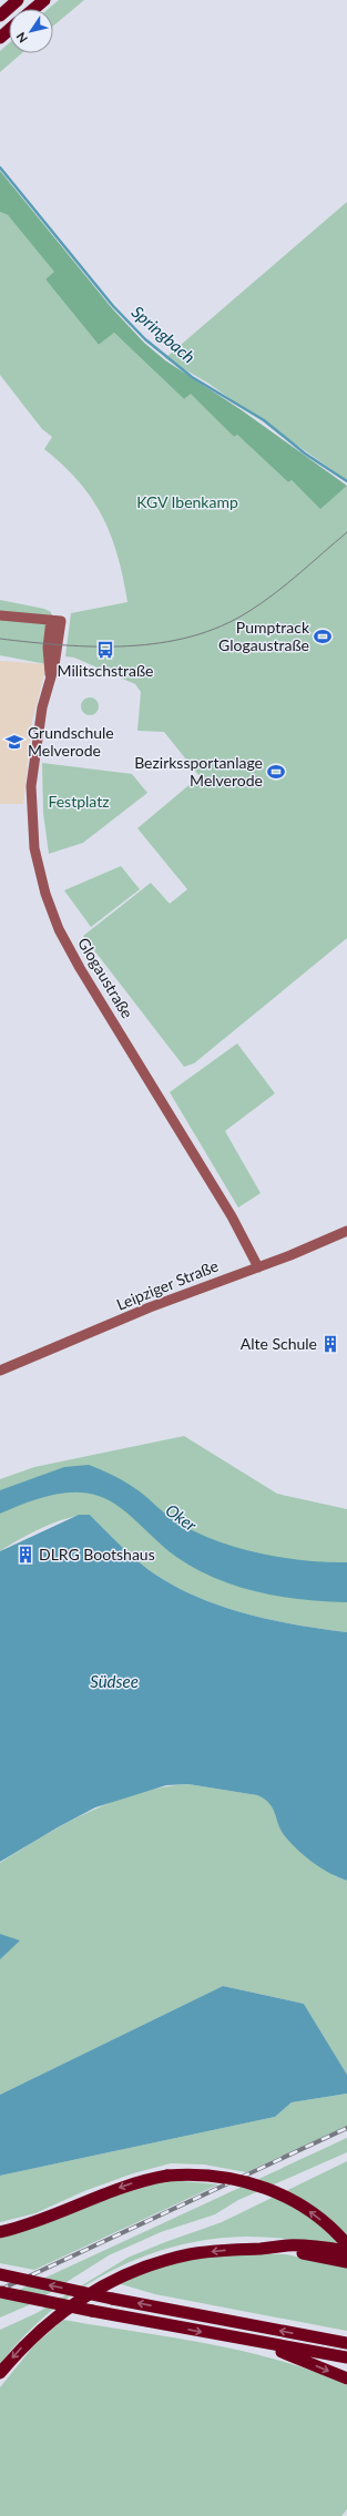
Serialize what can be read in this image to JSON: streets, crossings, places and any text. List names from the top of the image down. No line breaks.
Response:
{"streets":{"street":["Glogaustraße","Leipziger Straße"]},"crossings":[["Glogaustraße","Leipziger Straße"]],"water":["Springbach","Oker","Südsee"],"parks":["KGV Ibenkamp","Festplatz"],"places":{"sports":["Pumptrack Glogaustraße","Bezirkssportanlage Melverode"],"bus stop":["Militschstraße"],"school or university":["Grundschule Melverode"],"building":["Alte Schule","DLRG Bootshaus"]},"north":"bottom left"}
